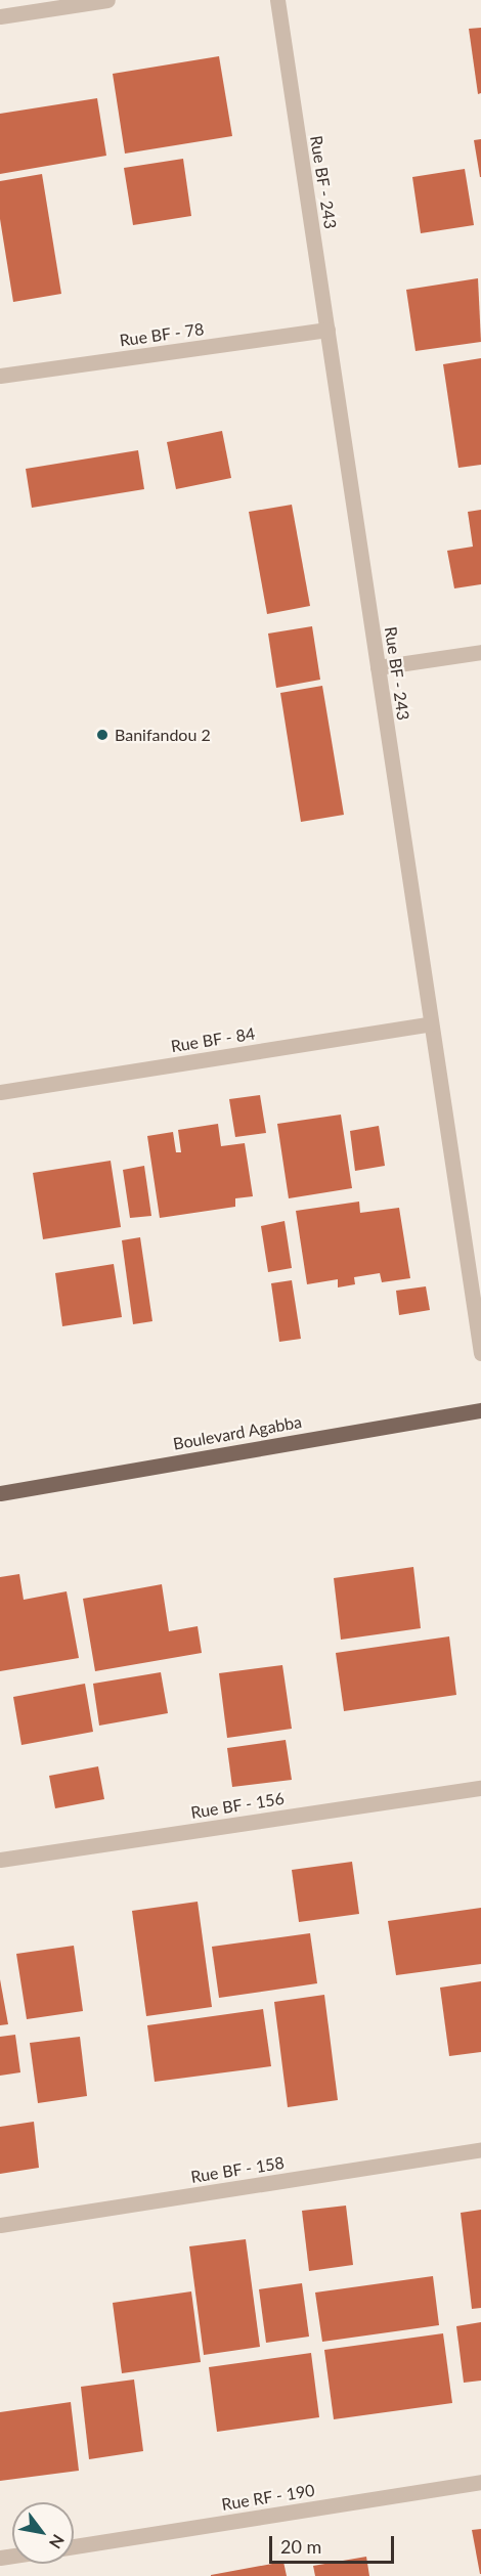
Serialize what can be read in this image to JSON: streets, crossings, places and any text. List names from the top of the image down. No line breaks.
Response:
{"streets":{"main road":["Boulevard Agabba"],"street":["Rue BF - 243","Rue BF - 78","Rue BF - 84","Rue BF - 156","Rue BF - 158","Rue RF - 190"]},"crossings":[["Rue BF - 243","Rue BF - 78"],["Rue BF - 243","Rue BF - 84"]],"places":["Banifandou 2"],"scale_bar":"20 m","north":"bottom right"}
